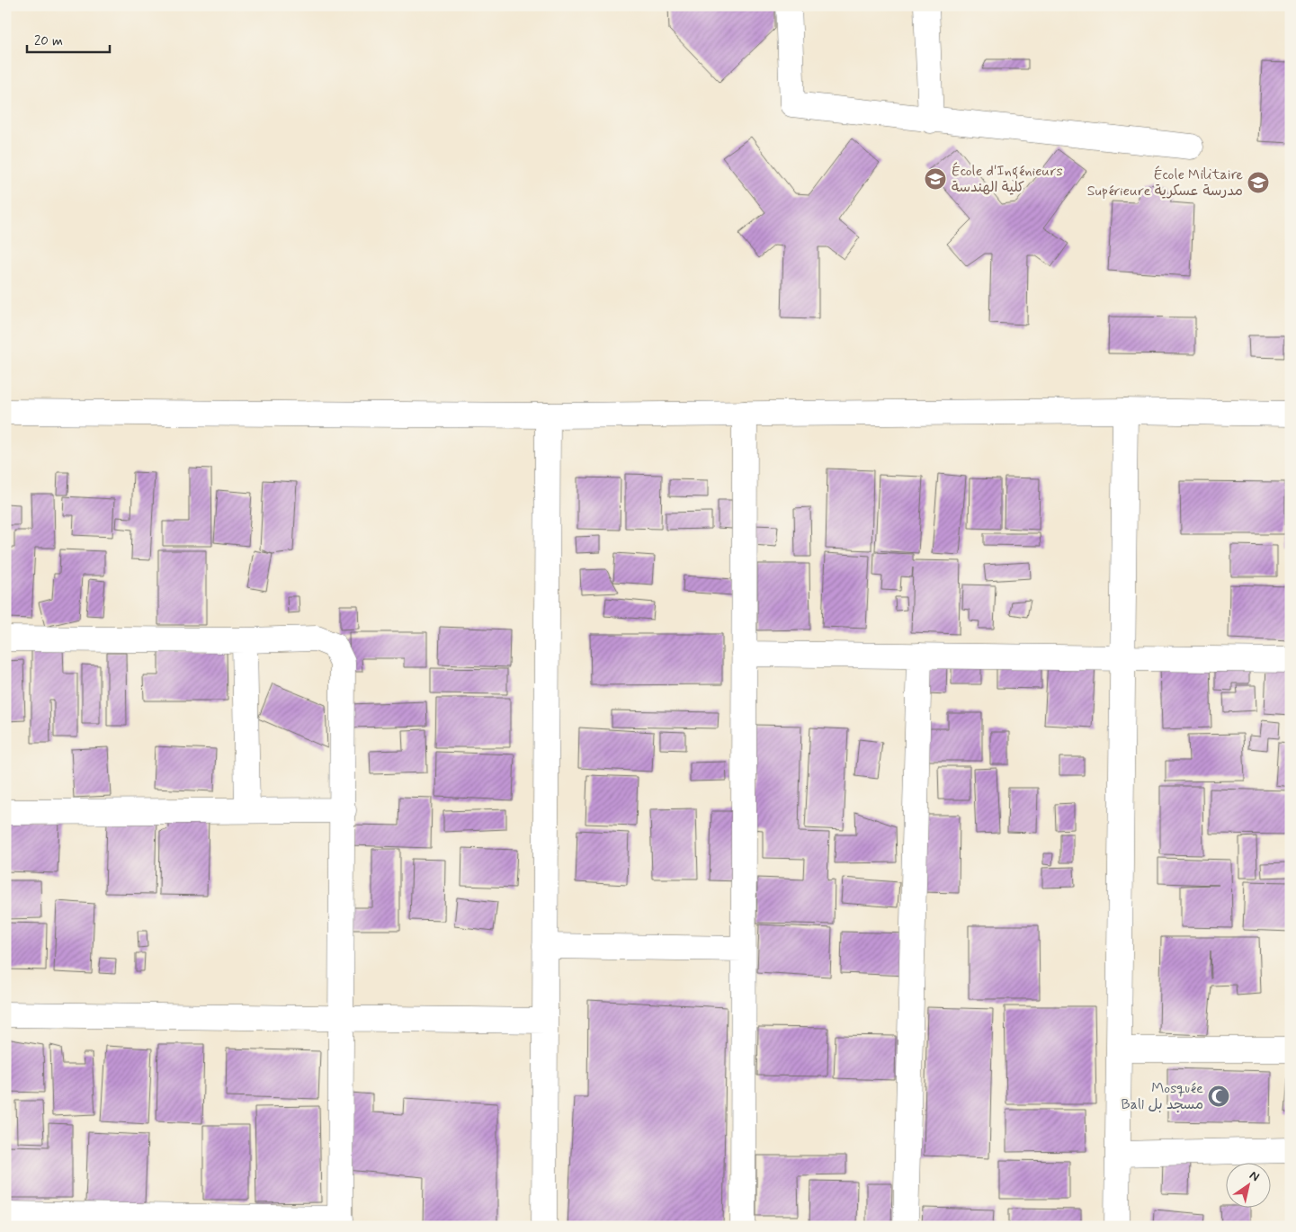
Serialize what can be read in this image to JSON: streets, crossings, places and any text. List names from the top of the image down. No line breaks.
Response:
{"places":{"school or university":["École d'Ingénieurs كلية الهندسة","École Militaire Supérieure مدرسة عسكرية"],"mosque":["Mosquée Ball مسجد بل"]},"scale_bar":"20 m","north":"top right"}
